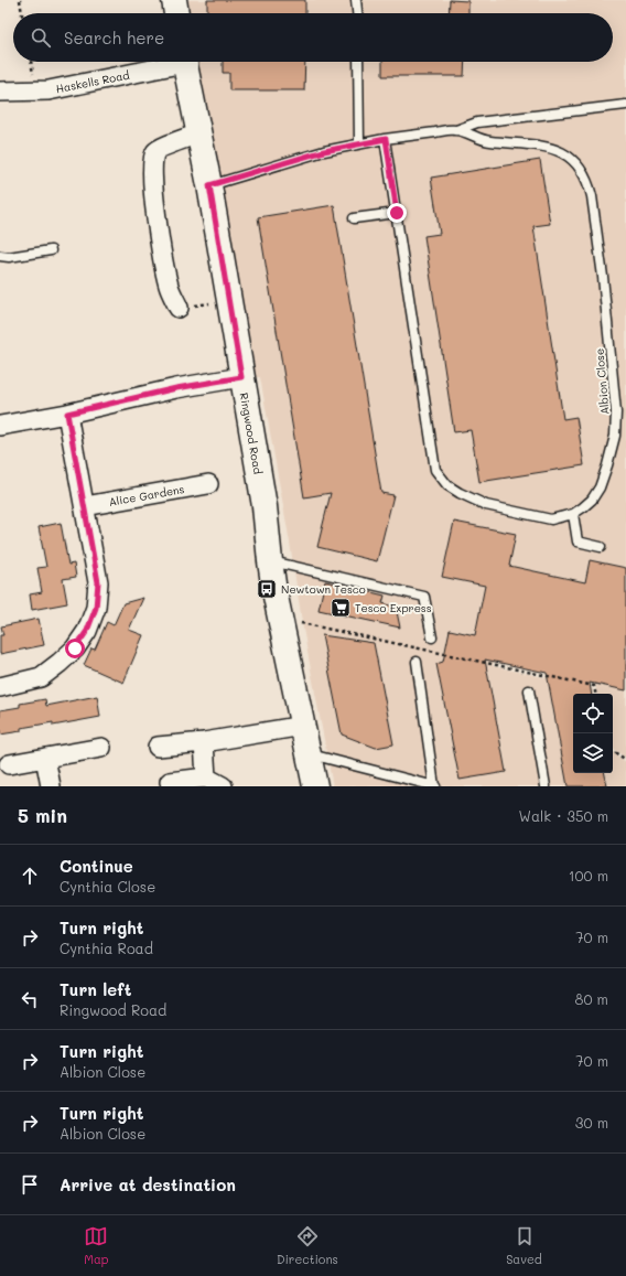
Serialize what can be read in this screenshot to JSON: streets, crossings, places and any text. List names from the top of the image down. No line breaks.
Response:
{"streets":{"main road":["Ringwood Road"],"street":["Haskells Road","Alice Gardens"],"lane":["Albion Close"]},"crossings":[["Albion Close","Ringwood Road"]],"places":{"bus stop":["Newtown Tesco"],"supermarket":["Tesco Express"]},"page":{"search":"Search here","heading":["5 min","Walk · 350 m"],"list":[["Continue","Cynthia Close","100 m"],["Turn right","Cynthia Road","70 m"],["Turn left","Ringwood Road","80 m"],["Turn right","Albion Close","70 m"],["Turn right","Albion Close","30 m"],"Arrive at destination"],"nav":["Map","Directions","Saved"]}}
